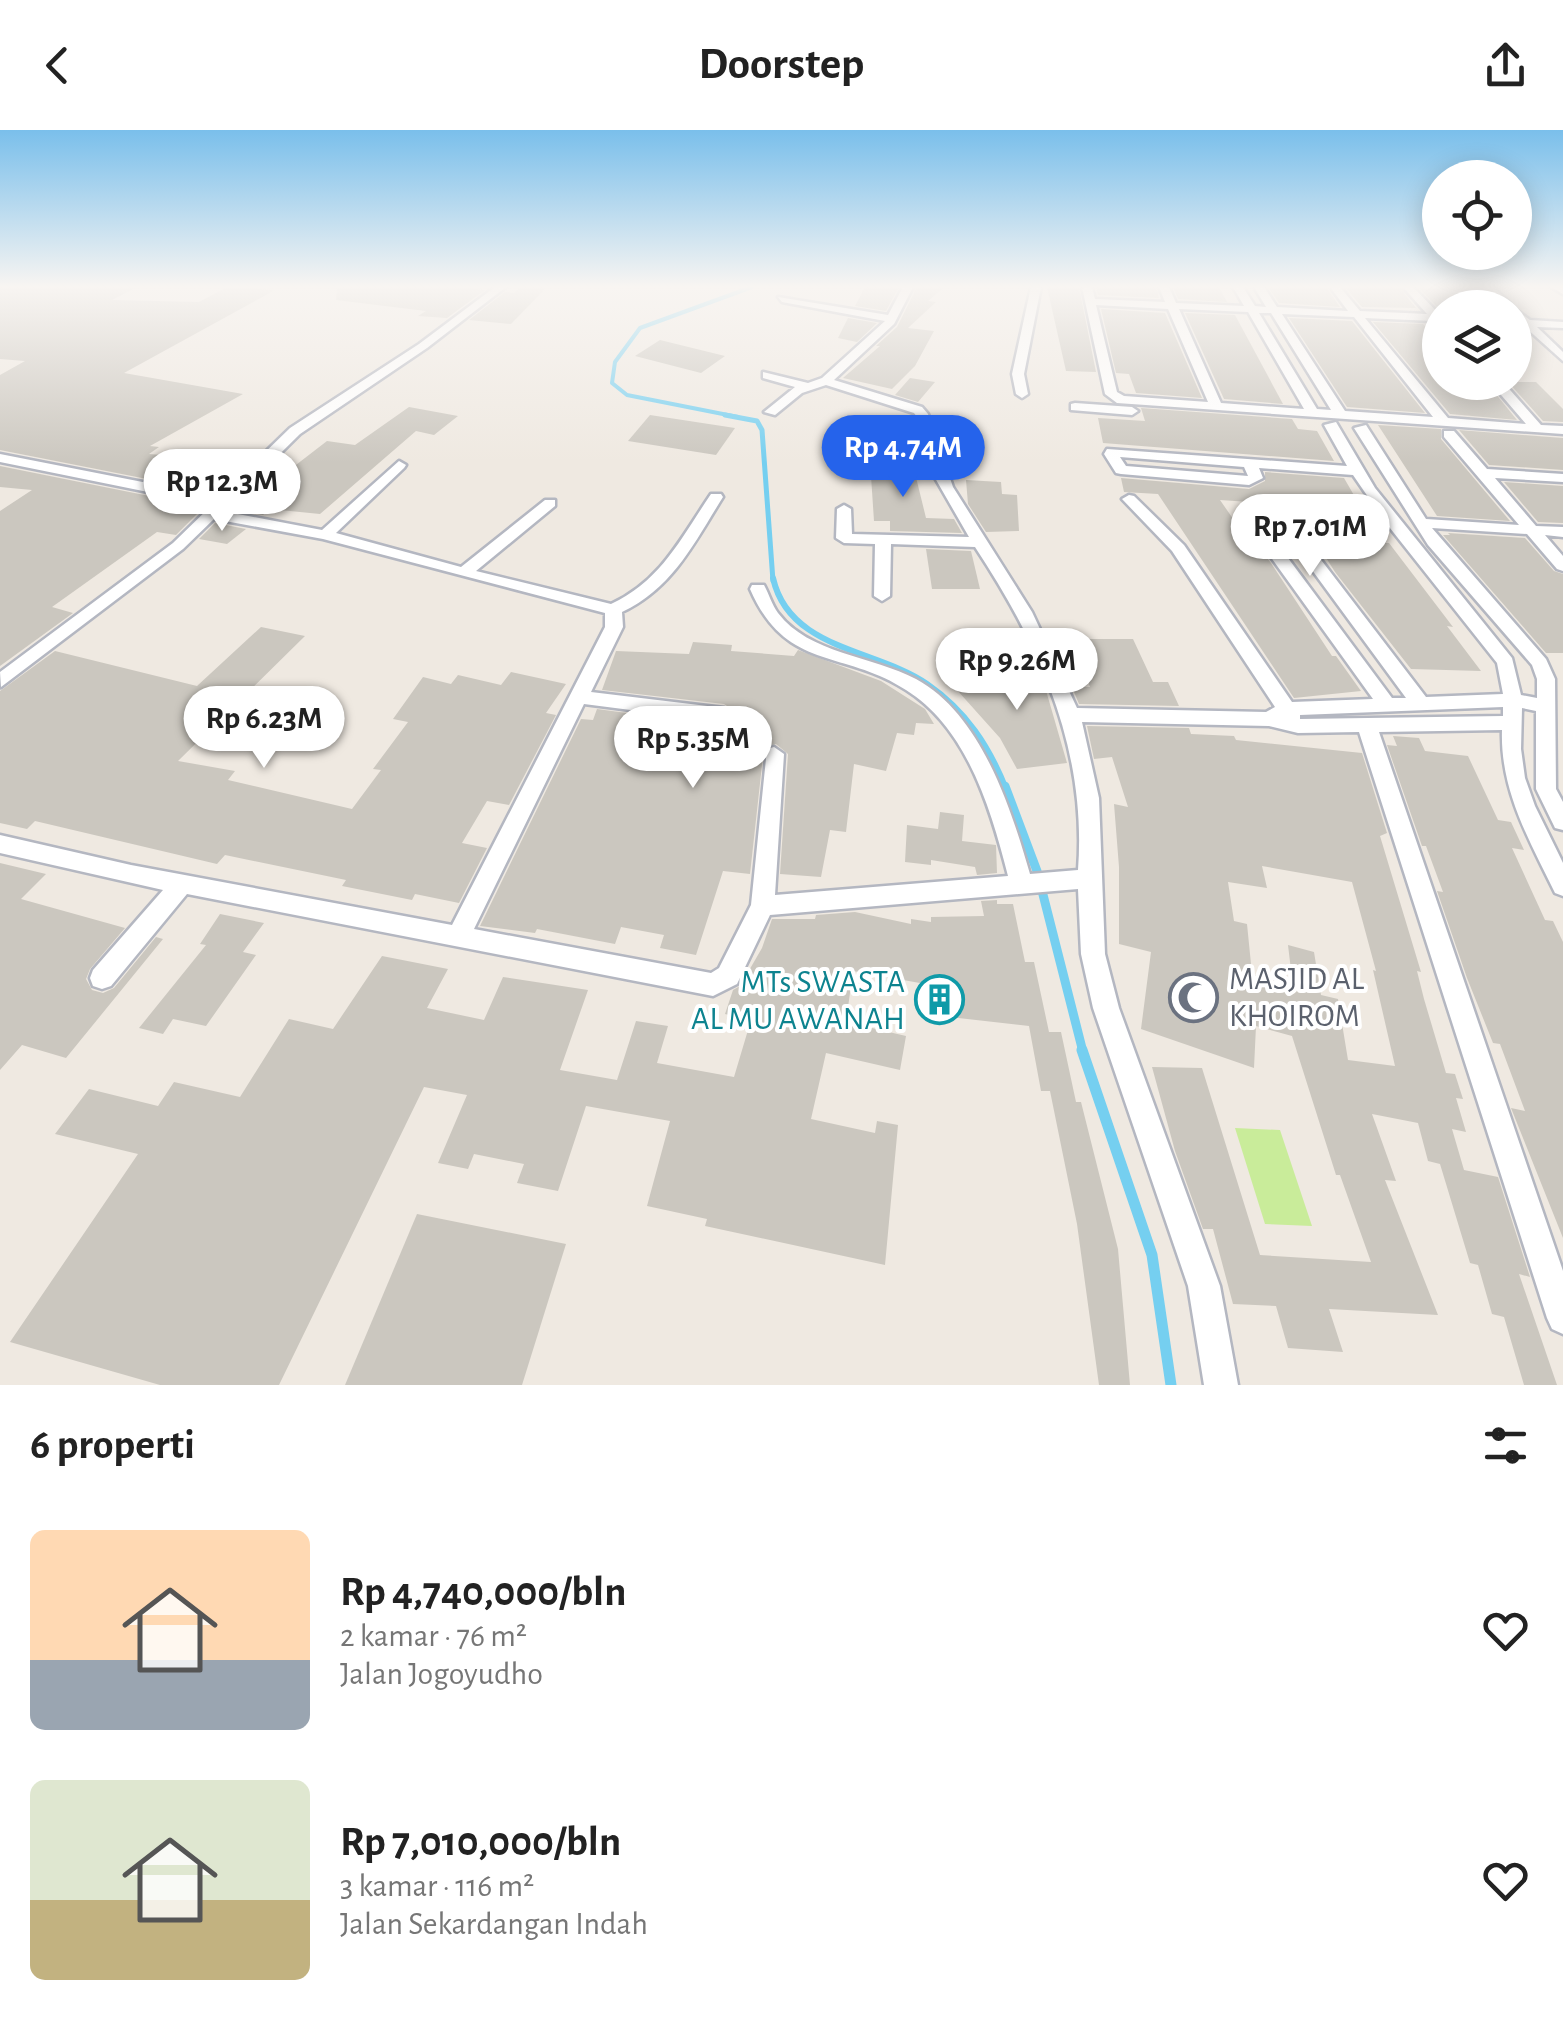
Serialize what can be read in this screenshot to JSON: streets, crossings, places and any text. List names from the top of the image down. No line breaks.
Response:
{"places":{"mosque":["MASJID AL KHOIROM"],"building":["MTs SWASTA AL MU AWANAH"]},"page":{"header":"Doorstep","price":["Rp 4.74M","Rp 12.3M","Rp 7.01M","Rp 9.26M","Rp 6.23M","Rp 5.35M"],"heading":"6 properti","list":[{"name":"Rp 4,740,000/bln","note":"2 kamar · 76 m² · Jalan Jogoyudho"},{"name":"Rp 7,010,000/bln","note":"3 kamar · 116 m² · Jalan Sekardangan Indah"}]}}
